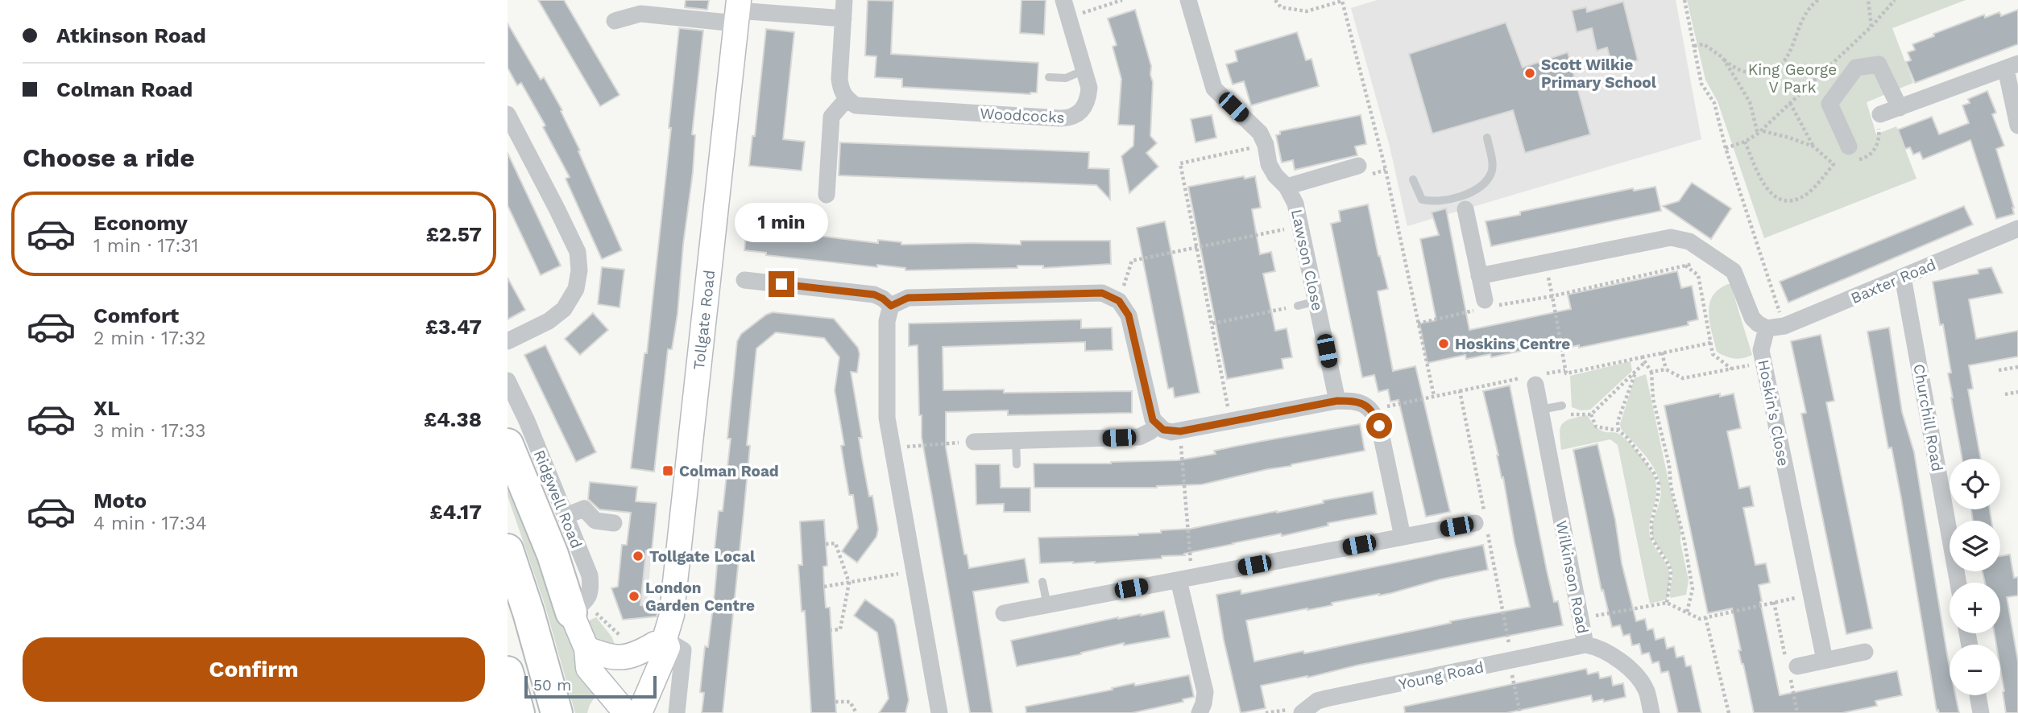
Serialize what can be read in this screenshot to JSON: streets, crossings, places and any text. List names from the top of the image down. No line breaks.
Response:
{"streets":{"street":["Woodcocks","Lawson Close","Baxter Road","Tollgate Road","Hoskin's Close","Churchill Road","Ridgwell Road","Wilkinson Road","Young Road"]},"crossings":[["Baxter Road","Hoskin's Close"],["Baxter Road","Churchill Road"],["Wilkinson Road","Young Road"]],"parks":["King George V Park"],"places":{"other":["Scott Wilkie Primary School","Hoskins Centre","Tollgate Local","London Garden Centre"],"transit":["Colman Road"]},"scale_bar":"50 m","page":{"banner":["Atkinson Road","Colman Road"],"heading":"Choose a ride","list":[{"name":"Economy","note":"1 min · 17:31","value":"£2.57"},{"name":"Comfort","note":"2 min · 17:32","value":"£3.47"},{"name":"XL","note":"3 min · 17:33","value":"£4.38"},{"name":"Moto","note":"4 min · 17:34","value":"£4.17"}],"bubble":"1 min","map_buttons":["+","−"],"buttons":"Confirm","scale":"50 m"}}
